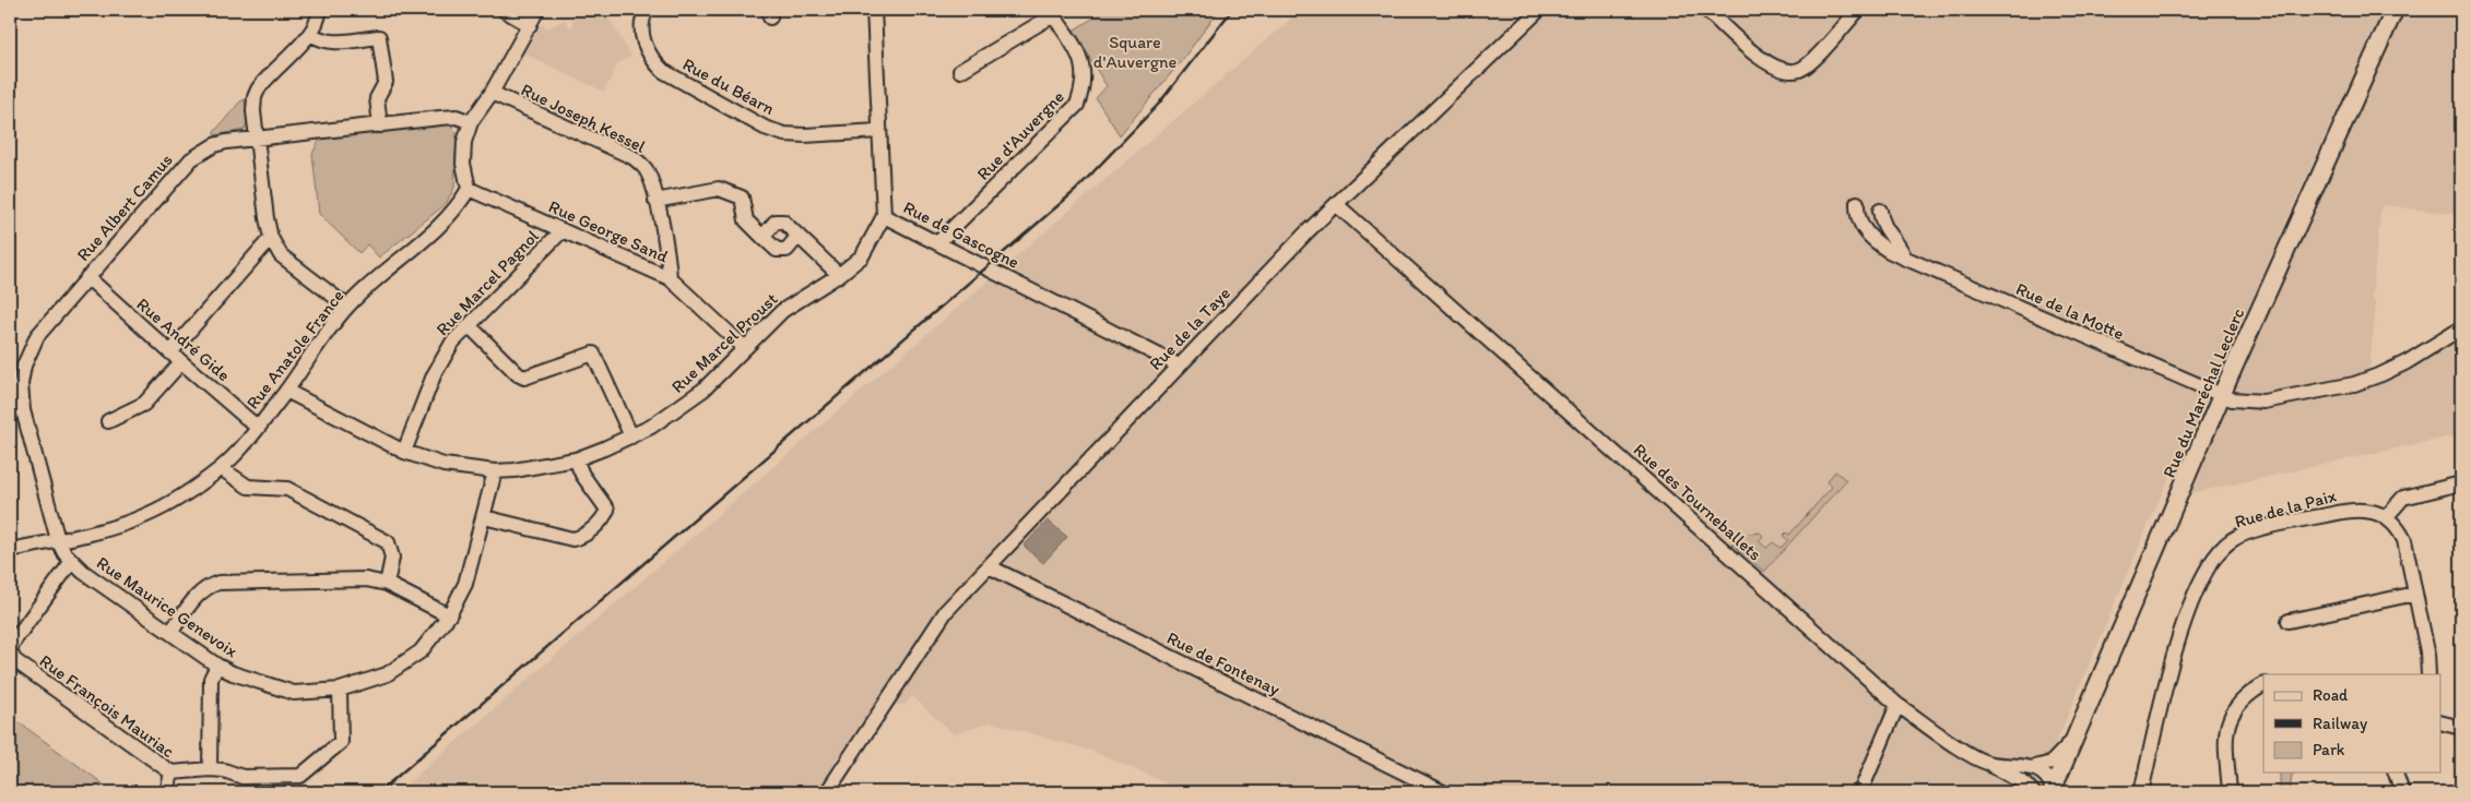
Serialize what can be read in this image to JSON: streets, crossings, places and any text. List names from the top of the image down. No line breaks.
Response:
{"streets":{"main road":["Rue du Maréchal Leclerc"],"street":["Rue du Béarn","Rue Joseph Kessel","Rue d'Auvergne","Rue Albert Camus","Rue George Sand","Rue de Gascogne","Rue Marcel Pagnol","Rue de la Motte","Rue de la Taye","Rue André Gide","Rue Marcel Proust","Rue Anatole France","Rue des Tourneballets","Rue de la Paix","Rue Maurice Genevoix","Rue de Fontenay","Rue François Mauriac"]},"crossings":[["Rue du Béarn","Rue de Gascogne"],["Rue Joseph Kessel","Rue George Sand"],["Rue d'Auvergne","Rue de Gascogne"],["Rue Albert Camus","Rue André Gide"],["Rue Albert Camus","Rue Anatole France"],["Rue Albert Camus","Rue Maurice Genevoix"],["Rue George Sand","Rue Marcel Pagnol"],["Rue George Sand","Rue Marcel Proust"],["Rue George Sand","Rue Anatole France"],["Rue de Gascogne","Rue de la Taye"],["Rue de Gascogne","Rue Marcel Proust"],["Rue Marcel Pagnol","Rue Marcel Proust"],["Rue de la Motte","Rue du Maréchal Leclerc"],["Rue de la Taye","Rue des Tourneballets"],["Rue de la Taye","Rue de Fontenay"],["Rue André Gide","Rue Anatole France"],["Rue Marcel Proust","Rue Anatole France"],["Rue Marcel Proust","Rue Maurice Genevoix"],["Rue Anatole France","Rue Maurice Genevoix"],["Rue Maurice Genevoix","Rue François Mauriac"]],"parks":["Square d'Auvergne"],"legend":["Road","Railway","Park"]}
